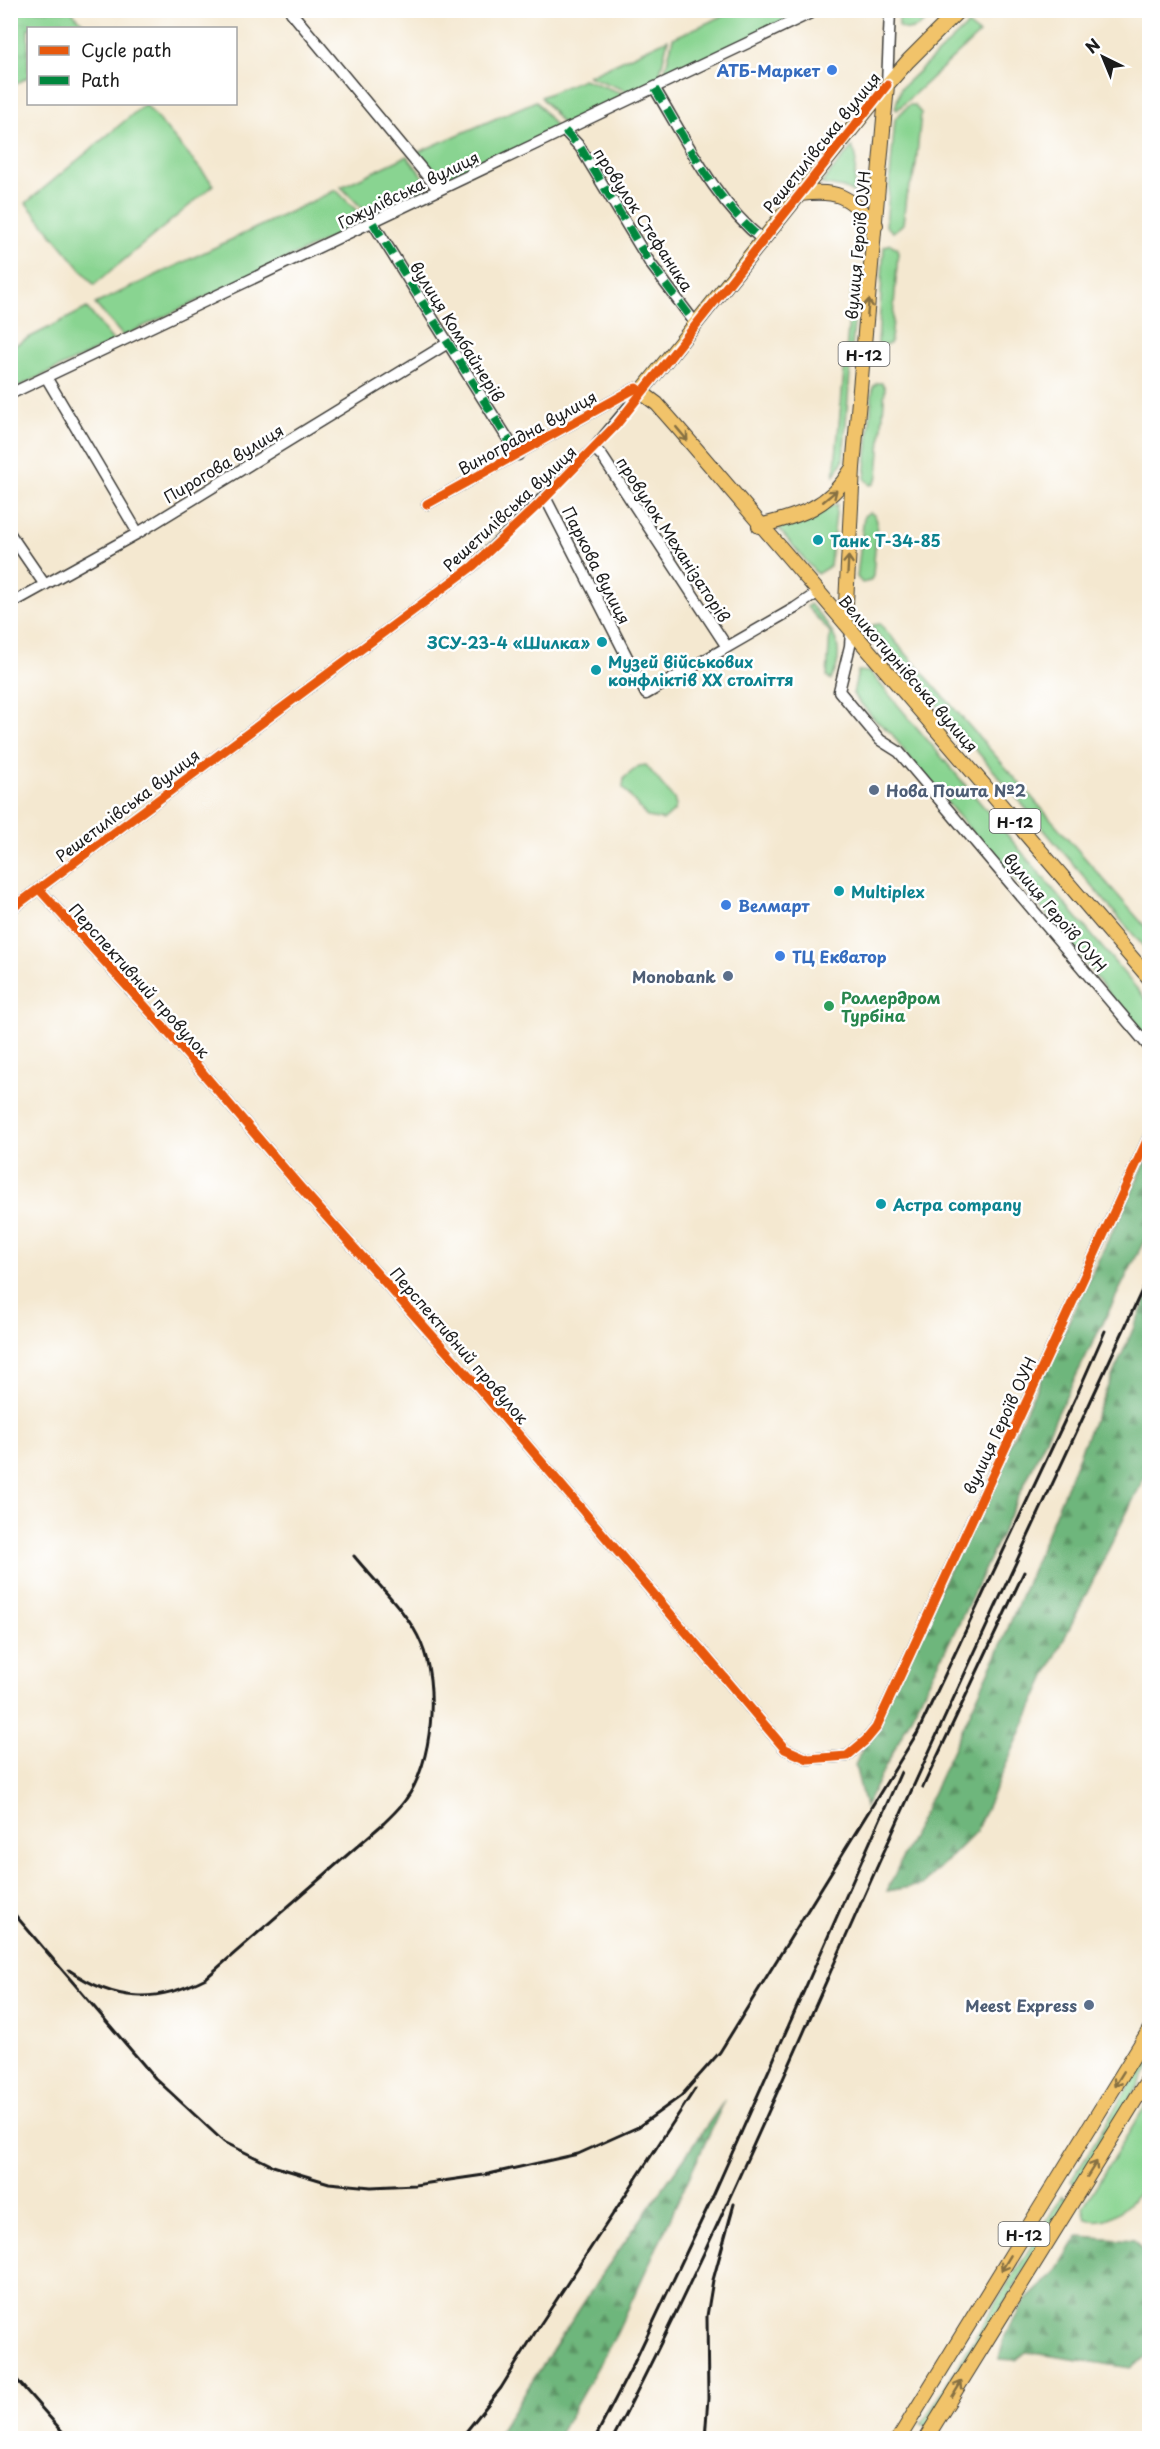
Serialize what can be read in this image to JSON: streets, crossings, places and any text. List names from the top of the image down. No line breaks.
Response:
{"streets":{"main road":["Решетилівська вулиця","вулиця Героїв ОУН","Н-12","Великотирнівська вулиця"],"street":["Гожулівська вулиця","провулок Стефаника","вулиця Комбайнерів","Виноградна вулиця","Пирогова вулиця","провулок Механізаторів","Паркова вулиця","Перспективний провулок"]},"crossings":[["Решетилівська вулиця","провулок Стефаника"],["Решетилівська вулиця","вулиця Героїв ОУН"],["Решетилівська вулиця","Виноградна вулиця"],["Решетилівська вулиця","провулок Механізаторів"],["Решетилівська вулиця","Паркова вулиця"],["Решетилівська вулиця","Великотирнівська вулиця"],["Решетилівська вулиця","Перспективний провулок"],["Гожулівська вулиця","провулок Стефаника"],["Гожулівська вулиця","вулиця Комбайнерів"],["вулиця Героїв ОУН","Великотирнівська вулиця"],["вулиця Героїв ОУН","Перспективний провулок"],["вулиця Комбайнерів","Виноградна вулиця"],["вулиця Комбайнерів","Пирогова вулиця"],["Виноградна вулиця","Великотирнівська вулиця"],["провулок Механізаторів","Паркова вулиця"],["Паркова вулиця","Великотирнівська вулиця"]],"places":["АТБ-Маркет","Танк Т-34-85","ЗСУ-23-4 «Шилка»","Музей військових конфліктів ХХ століття","Нова Пошта №2","Multiplex","Велмарт","ТЦ Екватор","Monobank","Роллердром Турбіна","Астра company","Meest Express"],"legend":["Cycle path","Path"],"north":"top left"}
